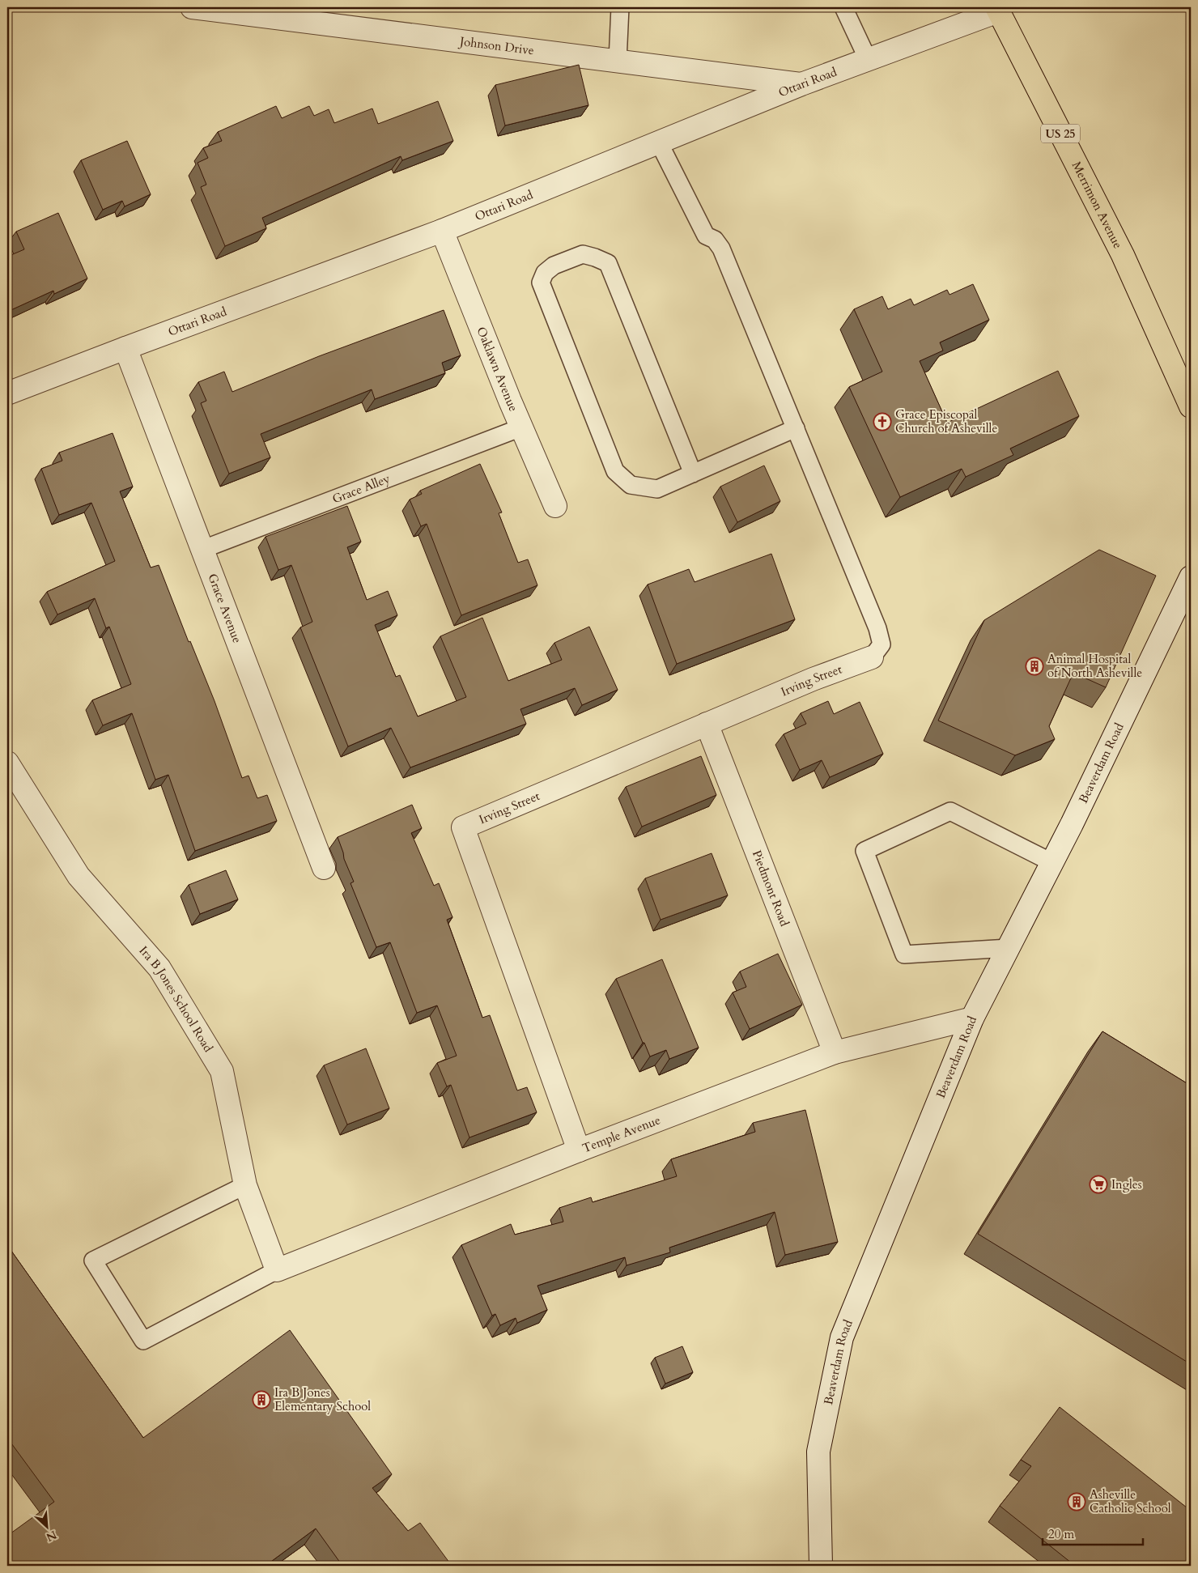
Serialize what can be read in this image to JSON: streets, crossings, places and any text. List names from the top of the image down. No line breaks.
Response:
{"streets":{"main road":["US 25","Merrimon Avenue"],"street":["Johnson Drive","Ottari Road","Oaklawn Avenue","Grace Avenue","Irving Street","Beaverdam Road","Piedmont Road","Ira B Jones School Road","Temple Avenue"],"lane":["Grace Alley"]},"crossings":[["Johnson Drive","Ottari Road"],["Ottari Road","Merrimon Avenue"],["Ottari Road","Oaklawn Avenue"],["Ottari Road","Grace Avenue"],["Oaklawn Avenue","Grace Alley"],["Grace Alley","Grace Avenue"],["Irving Street","Piedmont Road"],["Irving Street","Temple Avenue"],["Beaverdam Road","Temple Avenue"],["Piedmont Road","Temple Avenue"],["Ira B Jones School Road","Temple Avenue"]],"places":{"church":["Grace Episcopal Church of Asheville"],"building":["Animal Hospital of North Asheville","Ira B Jones Elementary School","Asheville Catholic School"],"supermarket":["Ingles"]},"scale_bar":"20 m","north":"bottom right"}
